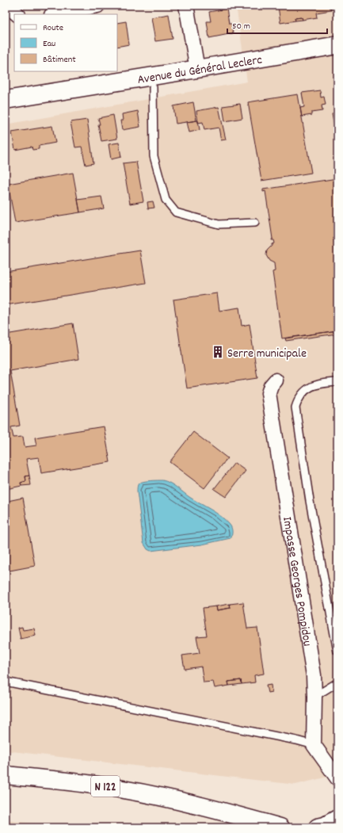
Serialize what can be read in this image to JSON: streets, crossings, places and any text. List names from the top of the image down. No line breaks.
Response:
{"streets":{"street":["Avenue du Général Leclerc","Impasse Georges Pompidou","N 122"]},"places":{"building":["Serre municipale"]},"legend":["Route","Eau","Bâtiment"],"scale_bar":"50 m"}
